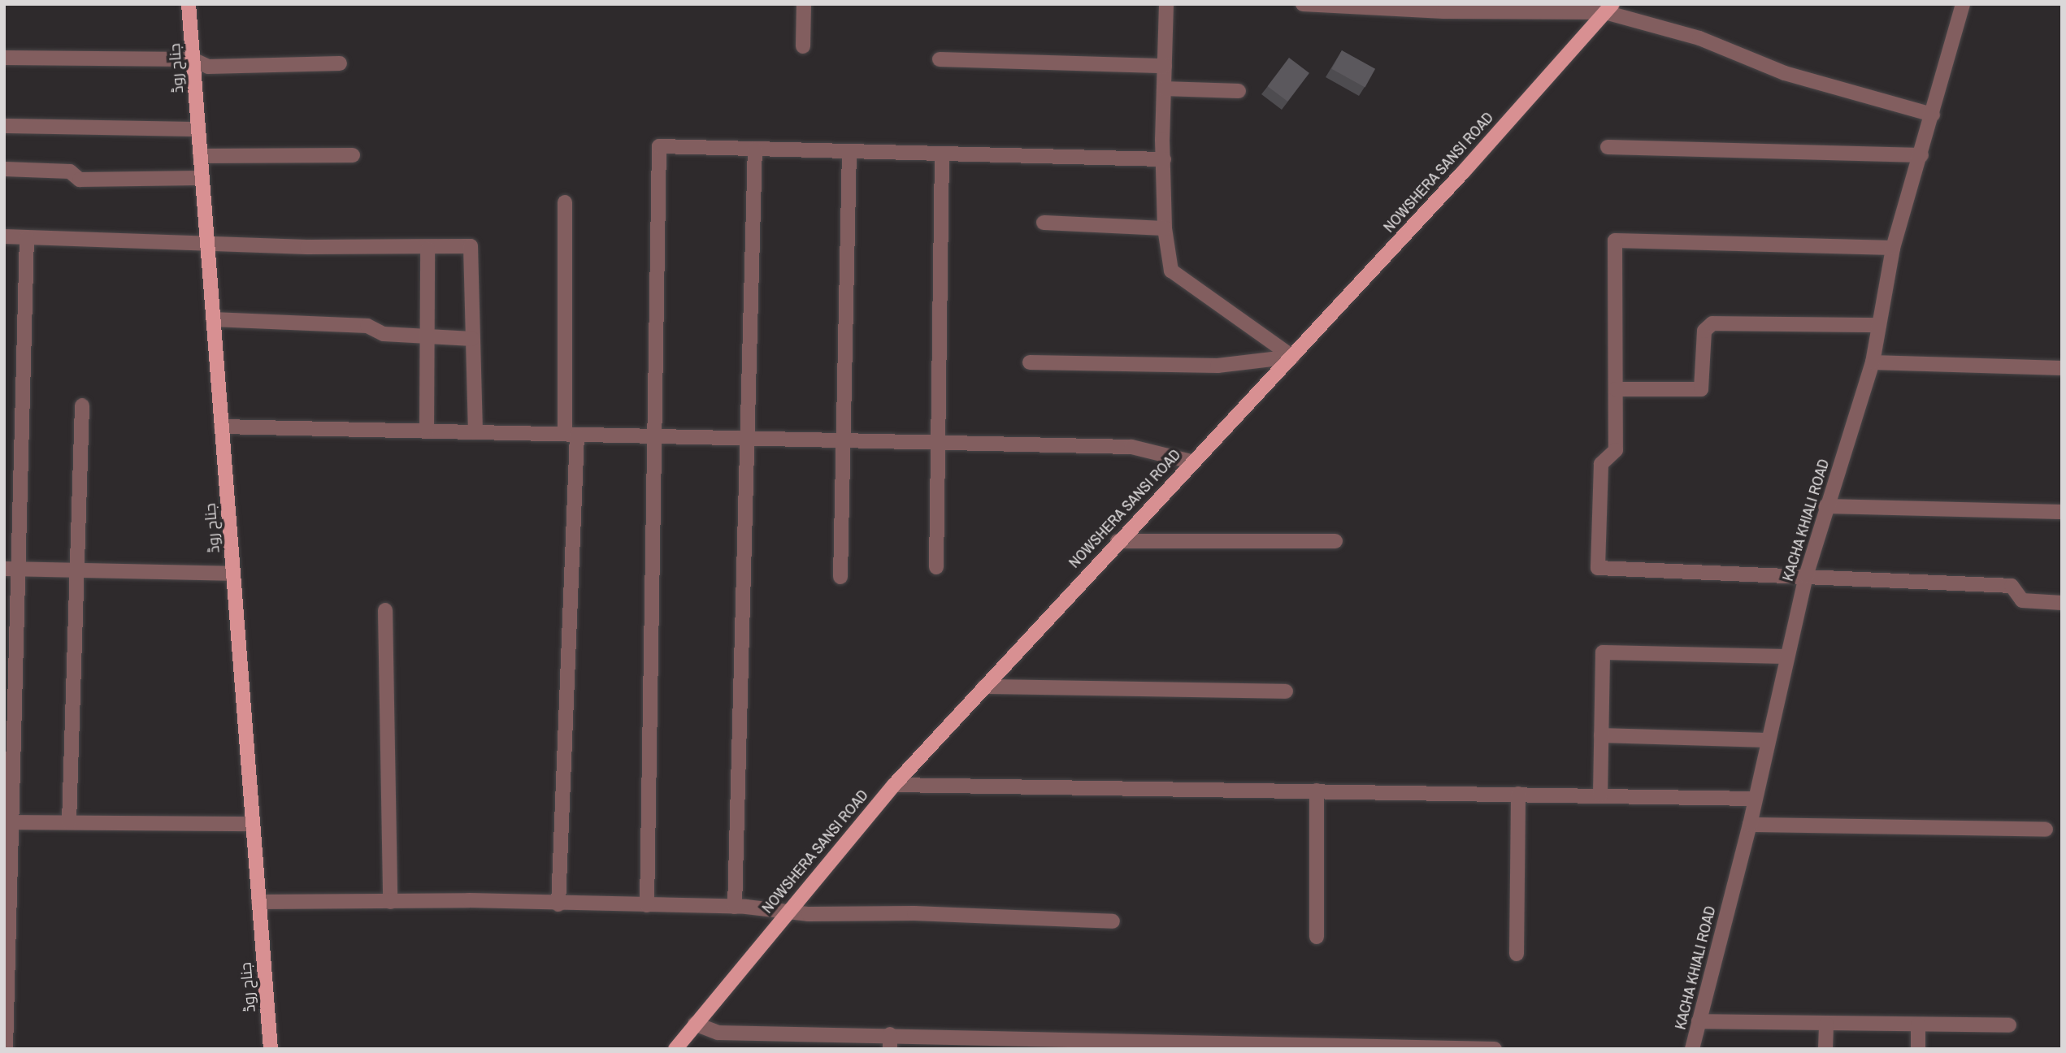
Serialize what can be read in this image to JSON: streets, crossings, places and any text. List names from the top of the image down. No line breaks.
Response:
{"streets":{"main road":["جناح روڈ","NOWSHERA SANSI ROAD"],"street":["KACHA KHIALI ROAD"]}}
